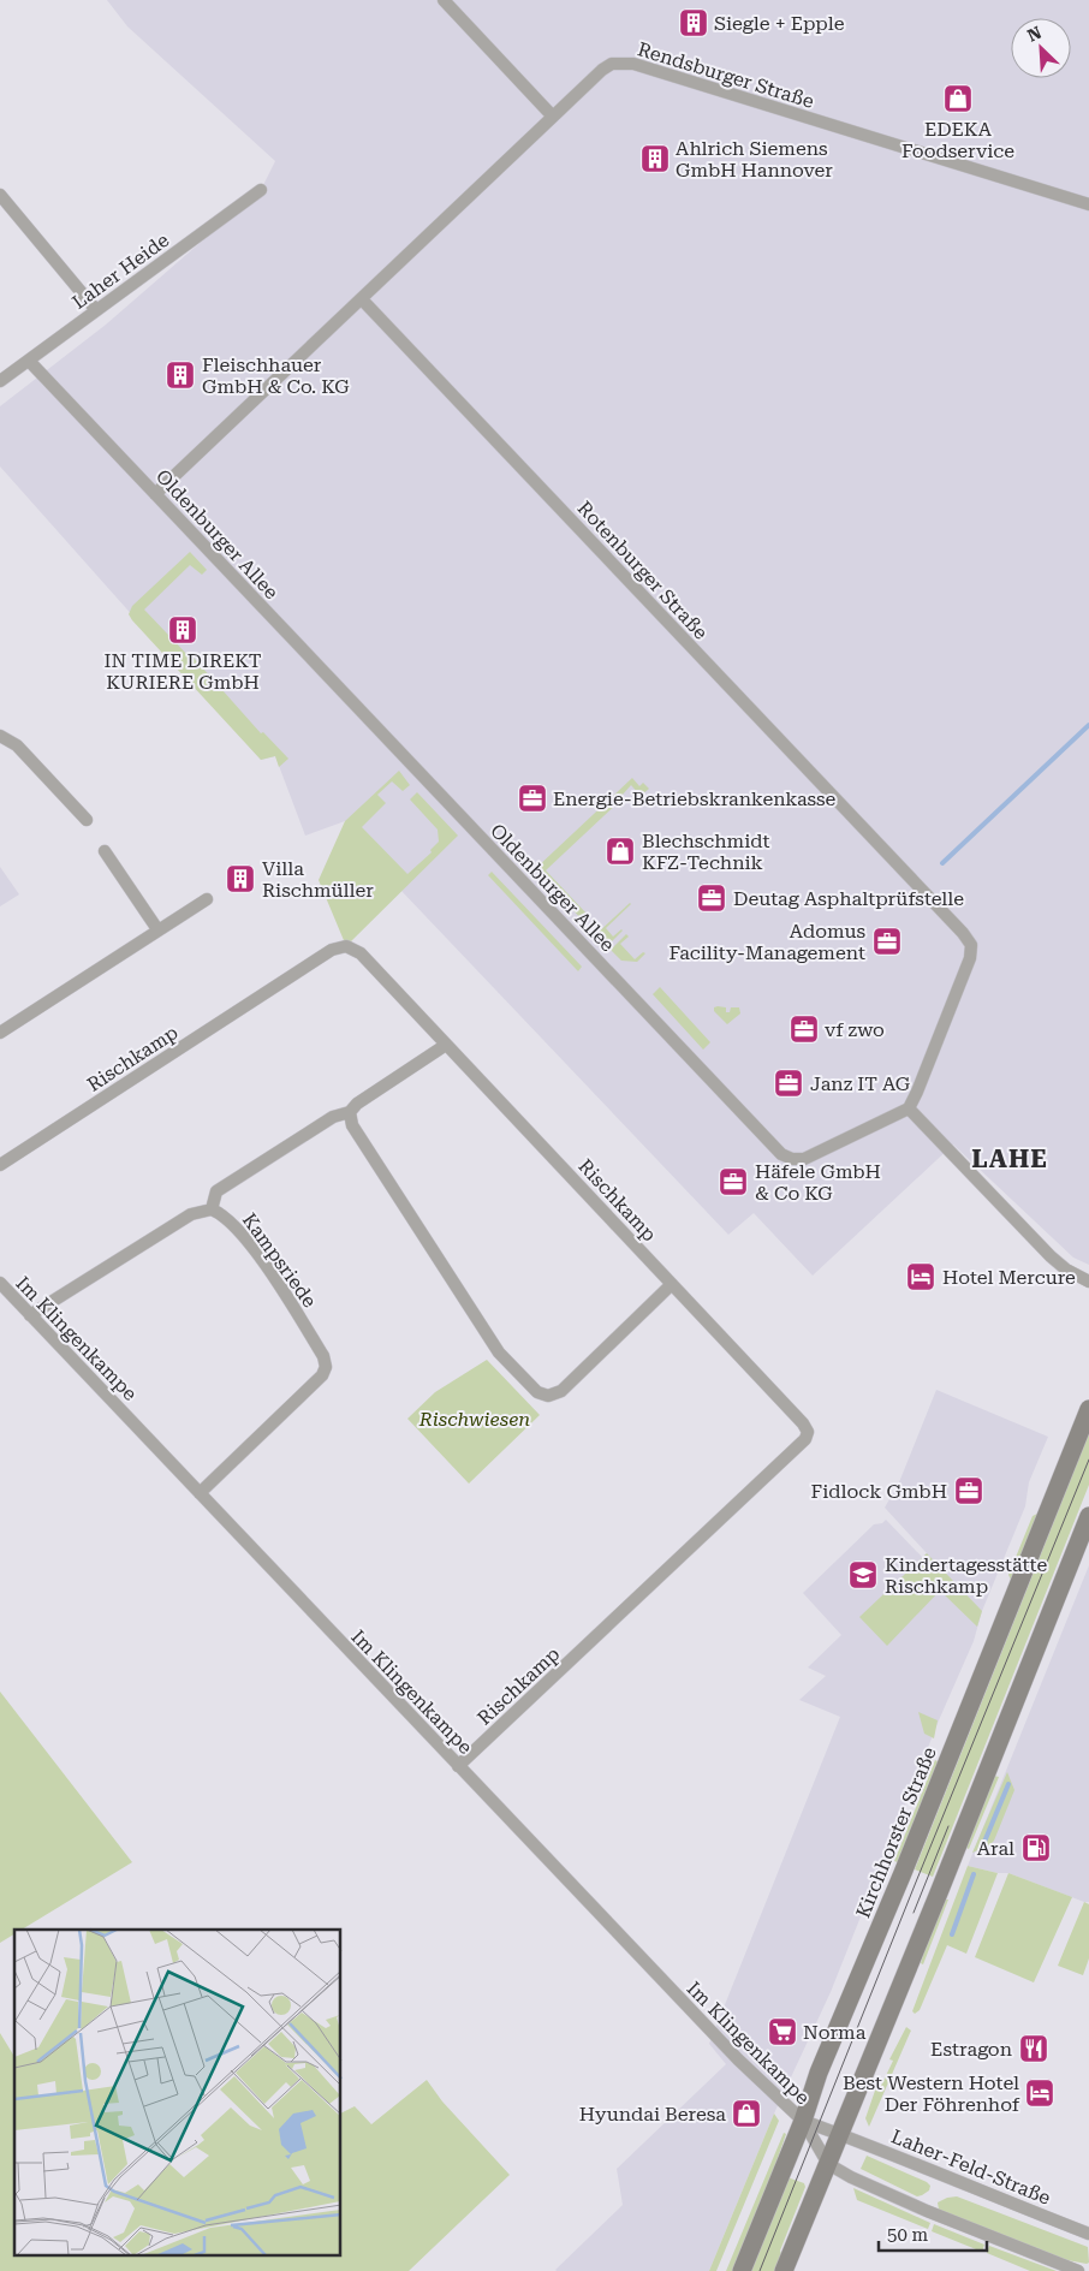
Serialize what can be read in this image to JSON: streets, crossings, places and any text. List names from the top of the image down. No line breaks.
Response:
{"streets":{"main road":["Kirchhorster Straße"],"street":["Rendsburger Straße","Laher Heide","Oldenburger Allee","Rotenburger Straße","Rischkamp","Kampsriede","Im Klingenkampe","Laher-Feld-Straße"]},"crossings":[["Rendsburger Straße","Rotenburger Straße"],["Laher Heide","Oldenburger Allee"],["Oldenburger Allee","Rotenburger Straße"],["Rischkamp","Im Klingenkampe"],["Kampsriede","Im Klingenkampe"],["Im Klingenkampe","Kirchhorster Straße"],["Im Klingenkampe","Laher-Feld-Straße"],["Kirchhorster Straße","Laher-Feld-Straße"]],"districts":["LAHE"],"parks":["Rischwiesen"],"places":{"building":["Siegle + Epple","Ahlrich Siemens GmbH Hannover","Fleischhauer GmbH & Co. KG","IN TIME DIREKT KURIERE GmbH","Villa Rischmüller"],"shop":["EDEKA Foodservice","Blechschmidt KFZ-Technik","Hyundai Beresa"],"office":["Energie-Betriebskrankenkasse","Deutag Asphaltprüfstelle","Adomus Facility-Management","vf zwo","Janz IT AG","Häfele GmbH & Co KG","Fidlock GmbH"],"hotel":["Hotel Mercure","Best Western Hotel Der Föhrenhof"],"school or university":["Kindertagesstätte Rischkamp"],"fuel station":["Aral"],"supermarket":["Norma"],"restaurant":["Estragon"]},"scale_bar":"50 m","north":"top left"}
